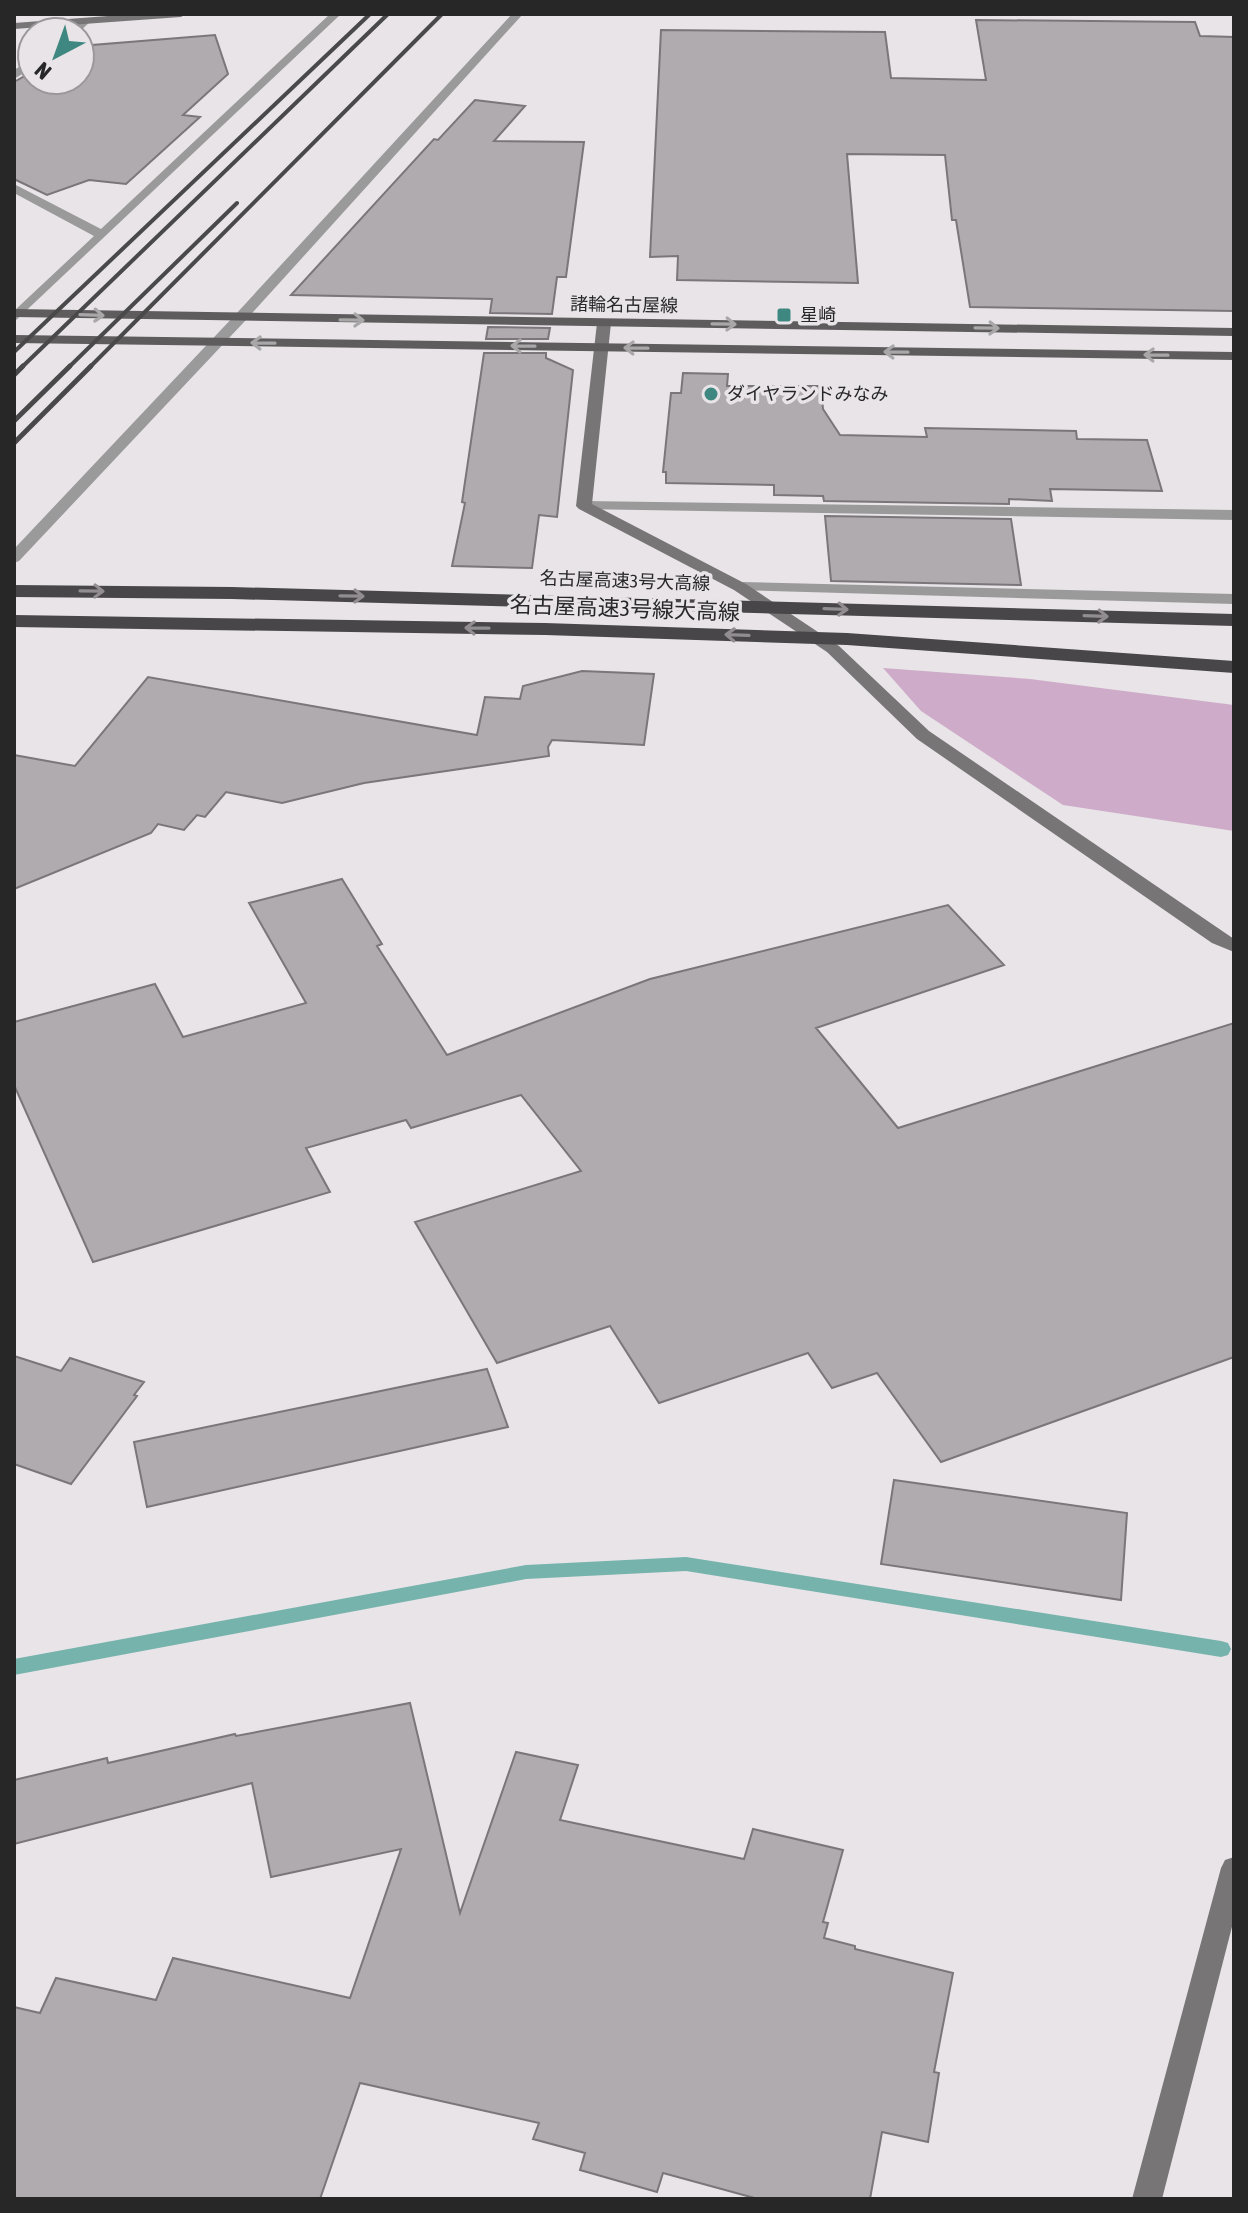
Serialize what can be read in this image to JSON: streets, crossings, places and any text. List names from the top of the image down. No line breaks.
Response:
{"streets":{"highway":["名古屋高速3号大高線","名古屋高速3号線大高線"],"main road":["諸輪名古屋線"]},"one_way":["名古屋高速3号線大高線"],"places":{"transit":["星崎"],"other":["ダイヤランドみなみ"]},"north":"bottom left"}
